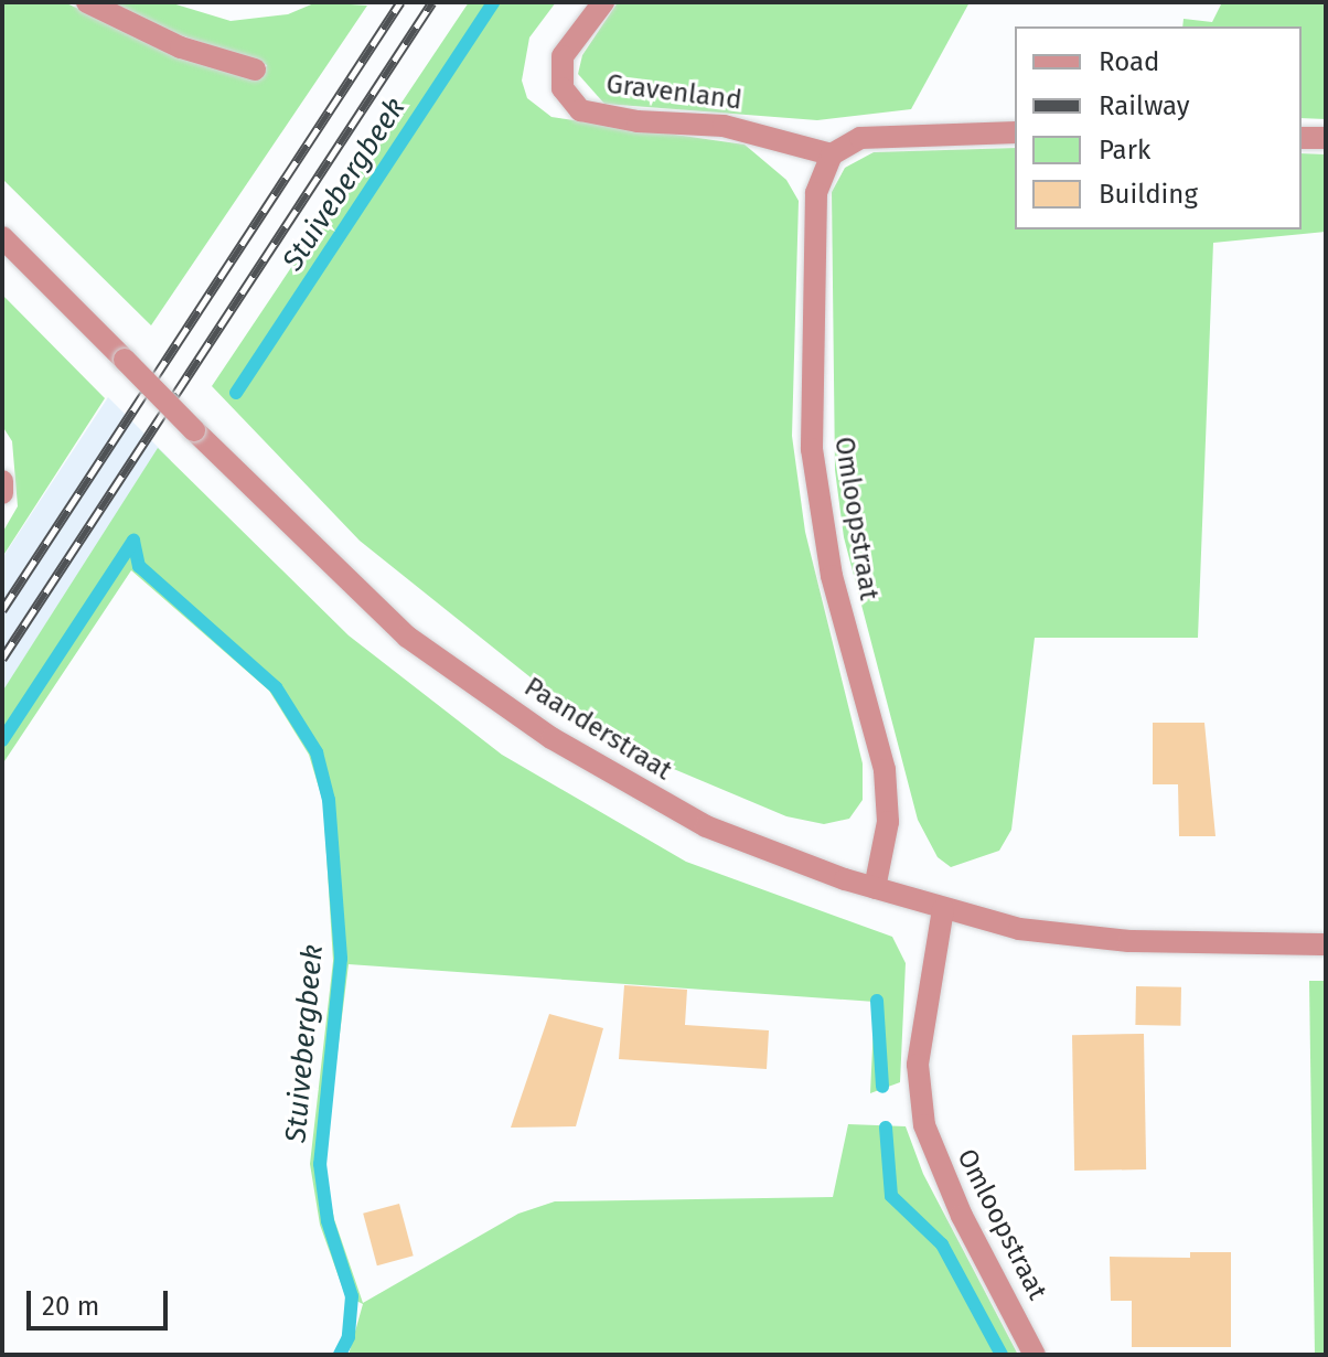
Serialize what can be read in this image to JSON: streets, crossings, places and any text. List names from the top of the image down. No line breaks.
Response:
{"streets":{"street":["Gravenland","Omloopstraat","Paanderstraat"]},"crossings":[["Gravenland","Omloopstraat"],["Omloopstraat","Paanderstraat"]],"water":["Stuivebergbeek"],"legend":["Road","Railway","Park","Building"],"scale_bar":"20 m"}
